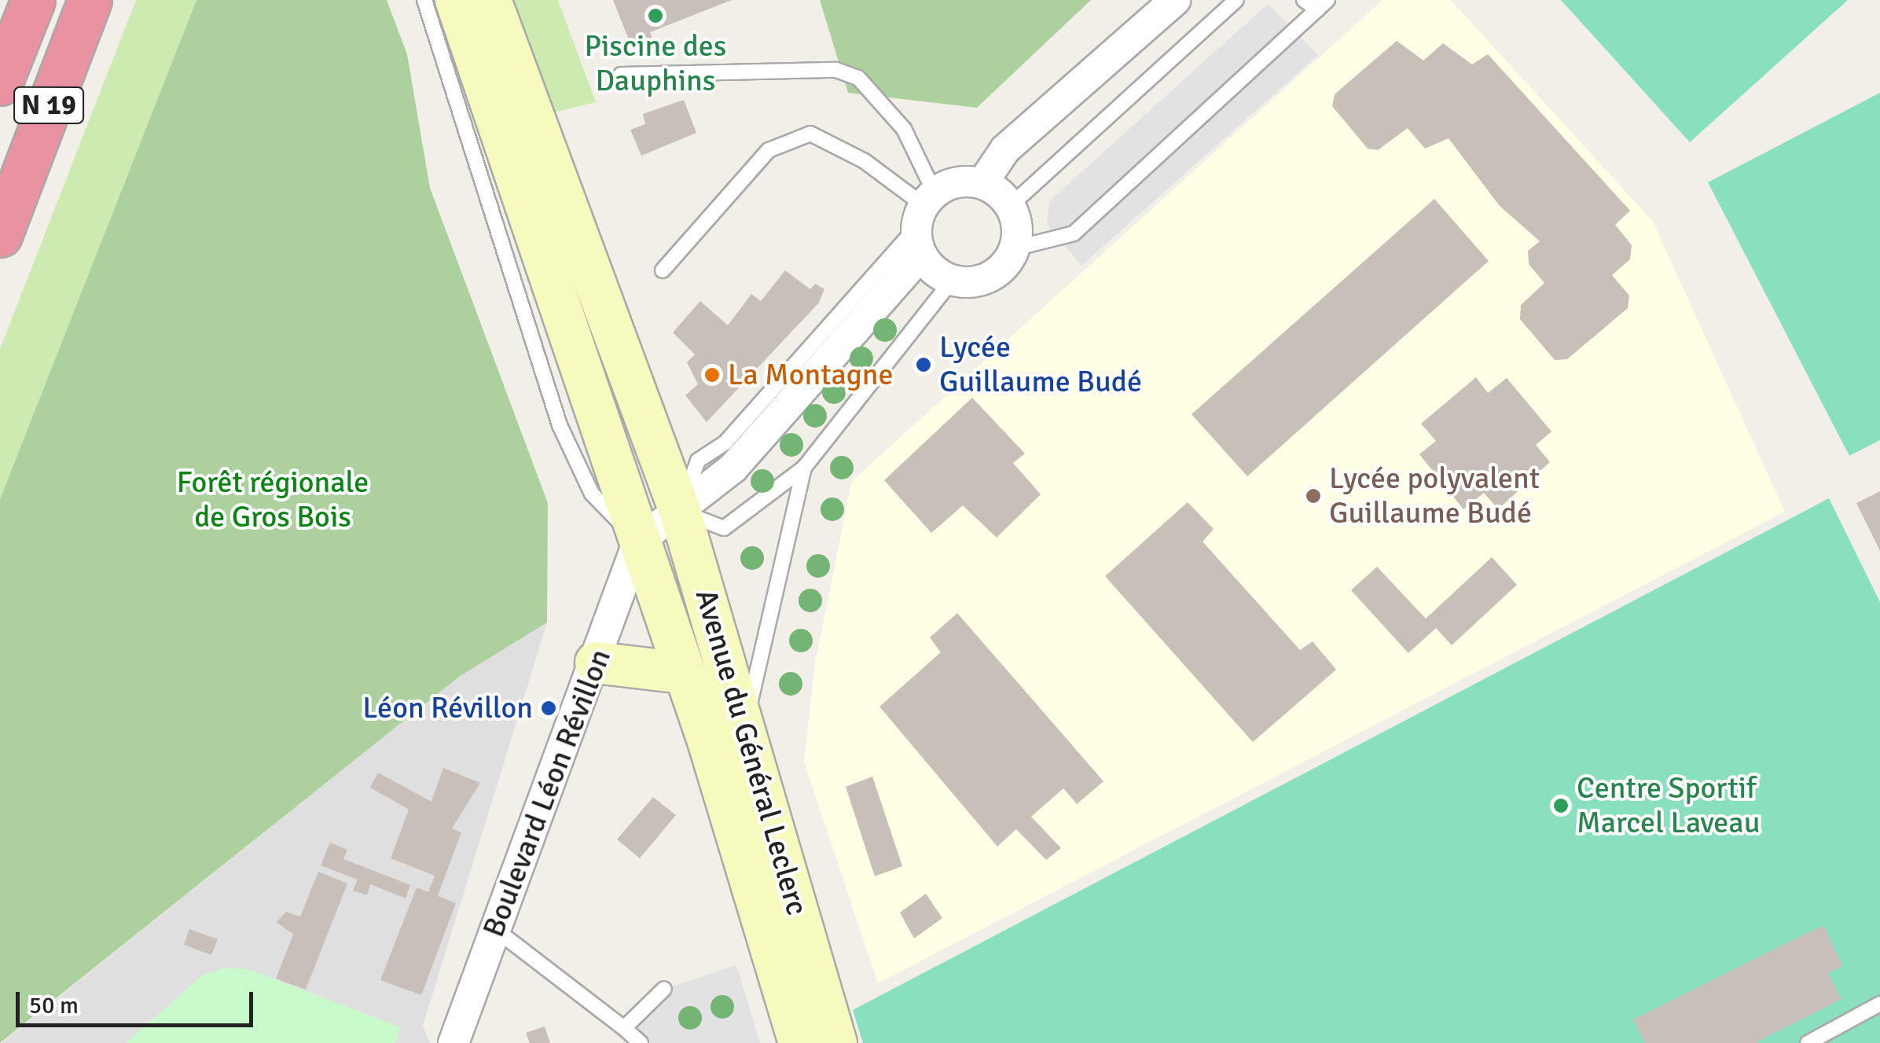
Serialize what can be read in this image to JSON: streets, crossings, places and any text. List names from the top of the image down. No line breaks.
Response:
{"streets":{"highway":["N 19"],"main road":["Avenue du Général Leclerc"],"street":["Boulevard Léon Révillon"]},"crossings":[["Avenue du Général Leclerc","Boulevard Léon Révillon"]],"parks":["Forêt régionale de Gros Bois"],"places":["Piscine des Dauphins","Lycée Guillaume Budé","La Montagne","Lycée polyvalent Guillaume Budé","Léon Révillon","Centre Sportif Marcel Laveau"],"scale_bar":"50 m"}
